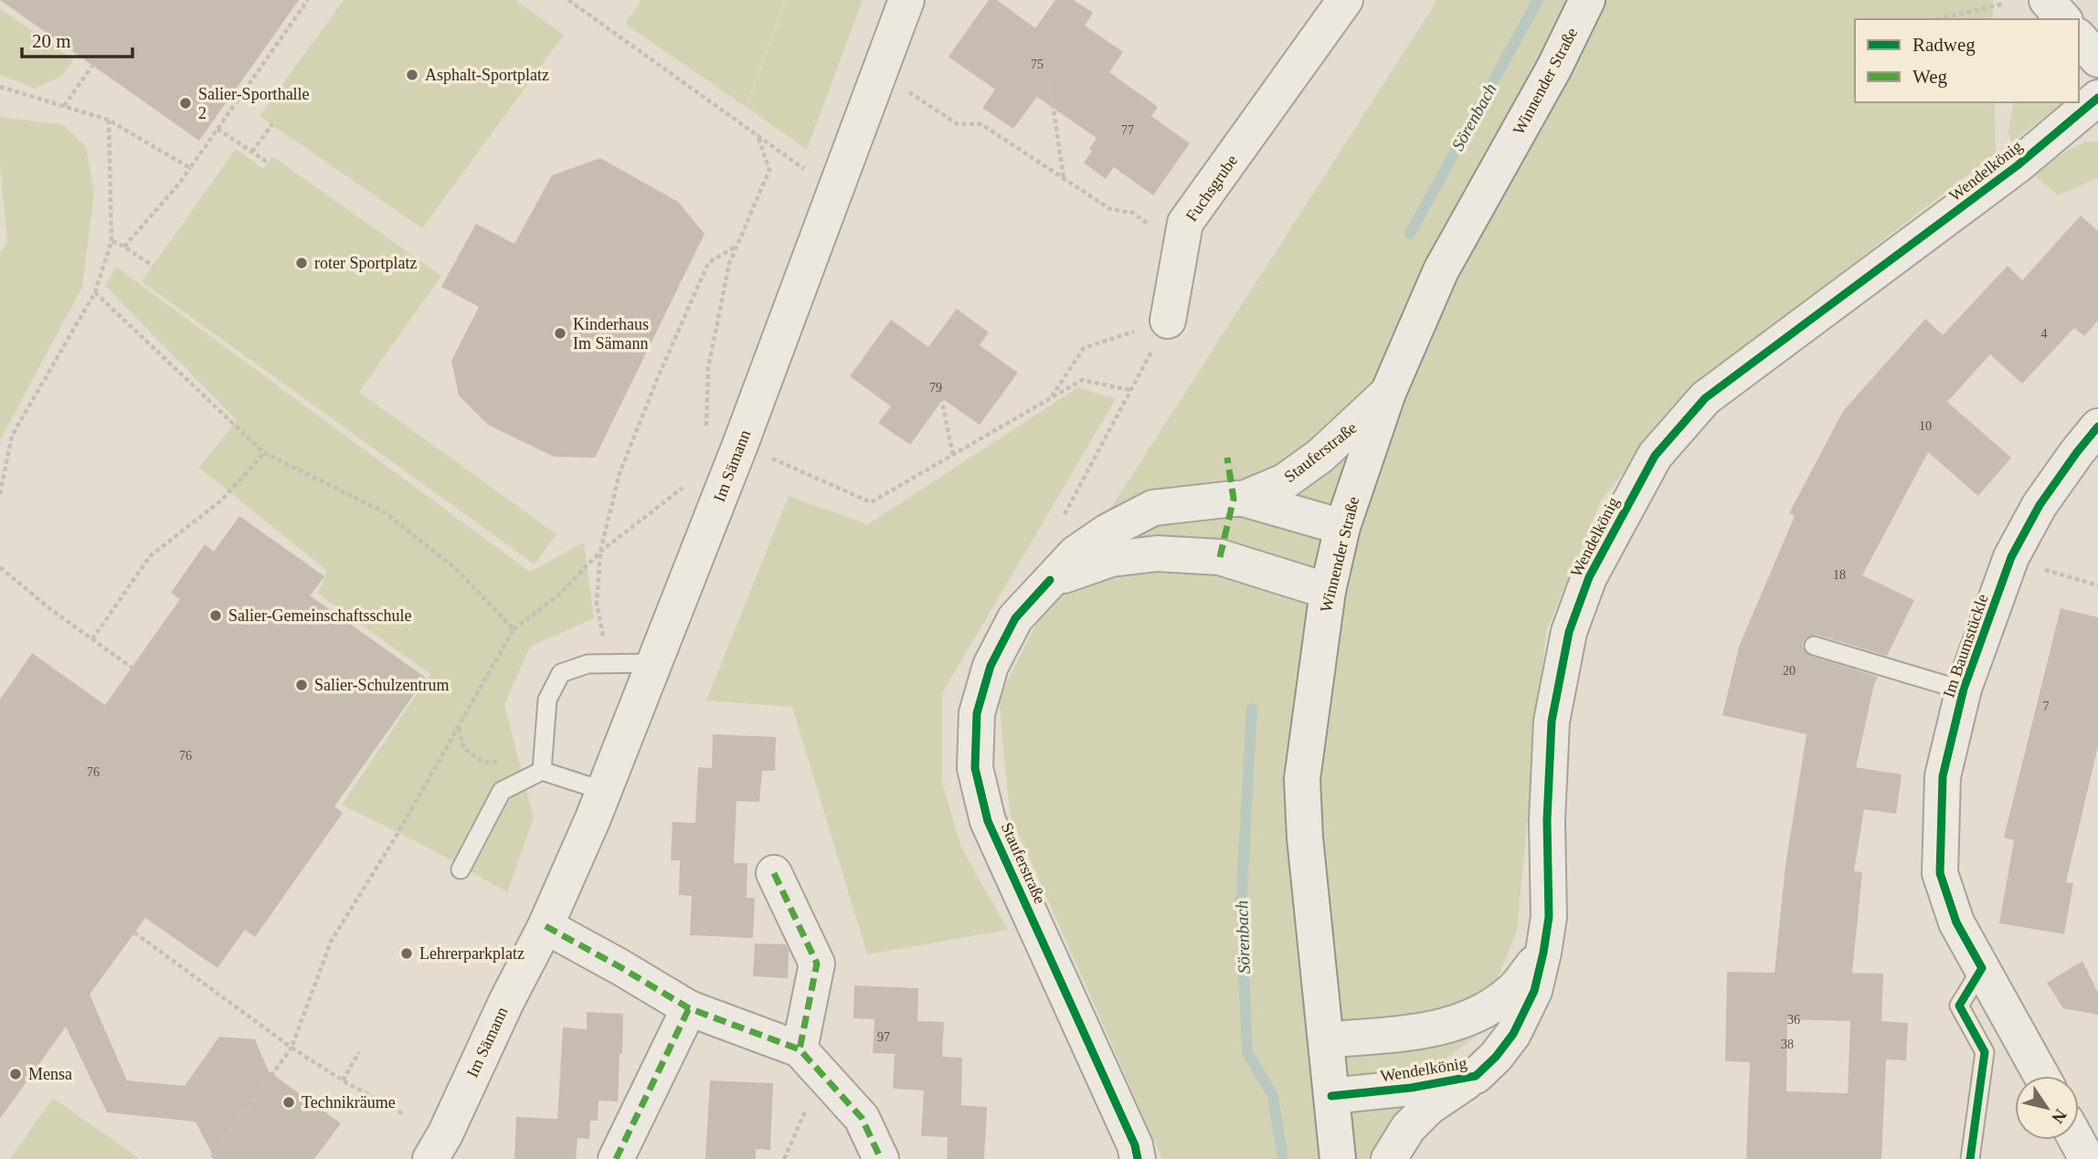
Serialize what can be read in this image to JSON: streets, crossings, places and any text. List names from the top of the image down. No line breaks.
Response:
{"streets":{"street":["Winnender Straße","Wendelkönig","Fuchsgrube","Stauferstraße","Im Sämann","Im Baumstückle"]},"crossings":[["Winnender Straße","Wendelkönig"],["Winnender Straße","Stauferstraße"]],"water":["Sörenbach"],"places":["Asphalt-Sportplatz","Salier-Sporthalle 2","roter Sportplatz","Kinderhaus Im Sämann","Salier-Gemeinschaftsschule","Salier-Schulzentrum","Lehrerparkplatz","Mensa","Technikräume"],"house_numbers":["75","77","4","79","10","18","20","7","76","76","36","97","38"],"legend":["Radweg","Weg"],"scale_bar":"20 m","north":"bottom right"}
